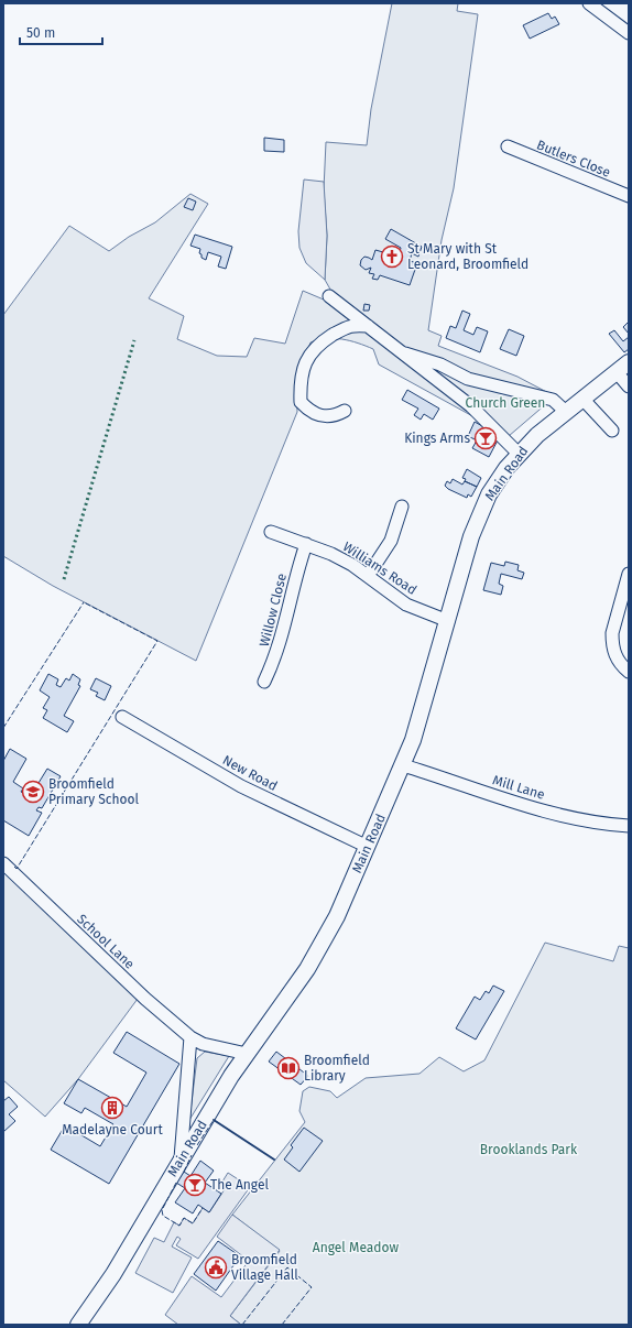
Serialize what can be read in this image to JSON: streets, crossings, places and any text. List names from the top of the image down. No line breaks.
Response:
{"streets":{"main road":["Main Road"],"street":["Butlers Close","Williams Road","Willow Close","New Road","Mill Lane","School Lane"]},"crossings":[["Main Road","Williams Road"],["Main Road","New Road"],["Main Road","Mill Lane"],["Main Road","School Lane"],["Williams Road","Willow Close"]],"parks":["Church Green","Brooklands Park","Angel Meadow"],"places":{"church":["St Mary with St Leonard, Broomfield"],"bar":["Kings Arms","The Angel"],"school or university":["Broomfield Primary School"],"library":["Broomfield Library"],"building":["Madelayne Court"],"public building":["Broomfield Village Hall"]},"scale_bar":"50 m"}
